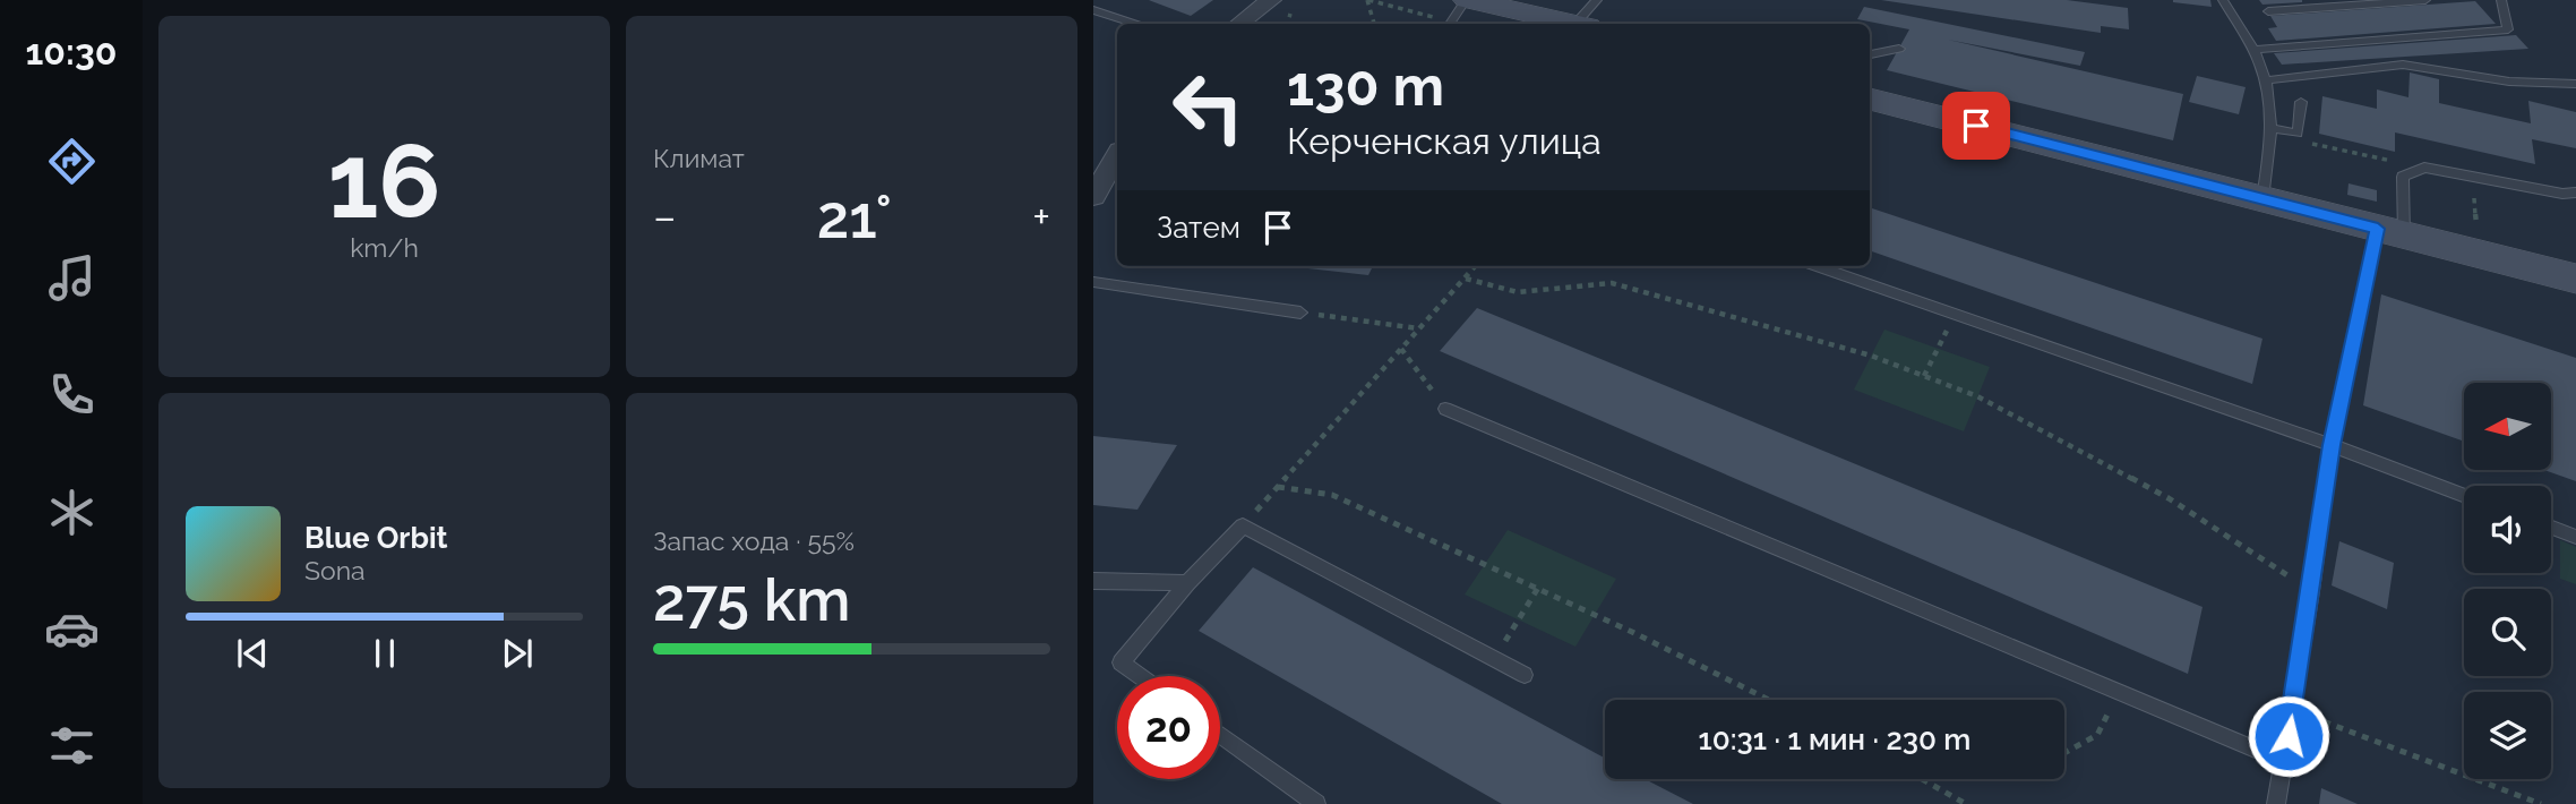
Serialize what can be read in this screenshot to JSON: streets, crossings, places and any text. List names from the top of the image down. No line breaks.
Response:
{"north":"left","page":{"tabs":"10:30","tile":[["16","km/h"],"Климат",["Запас хода · 55%","275 km"]],"turn":["130 m","Керченская улица"],"heat":["−","21°","+"],"then":"Затем","song":["Blue Orbit","Sona"],"limit":"20","trip":"10:31 · 1 мин · 230 m"}}
